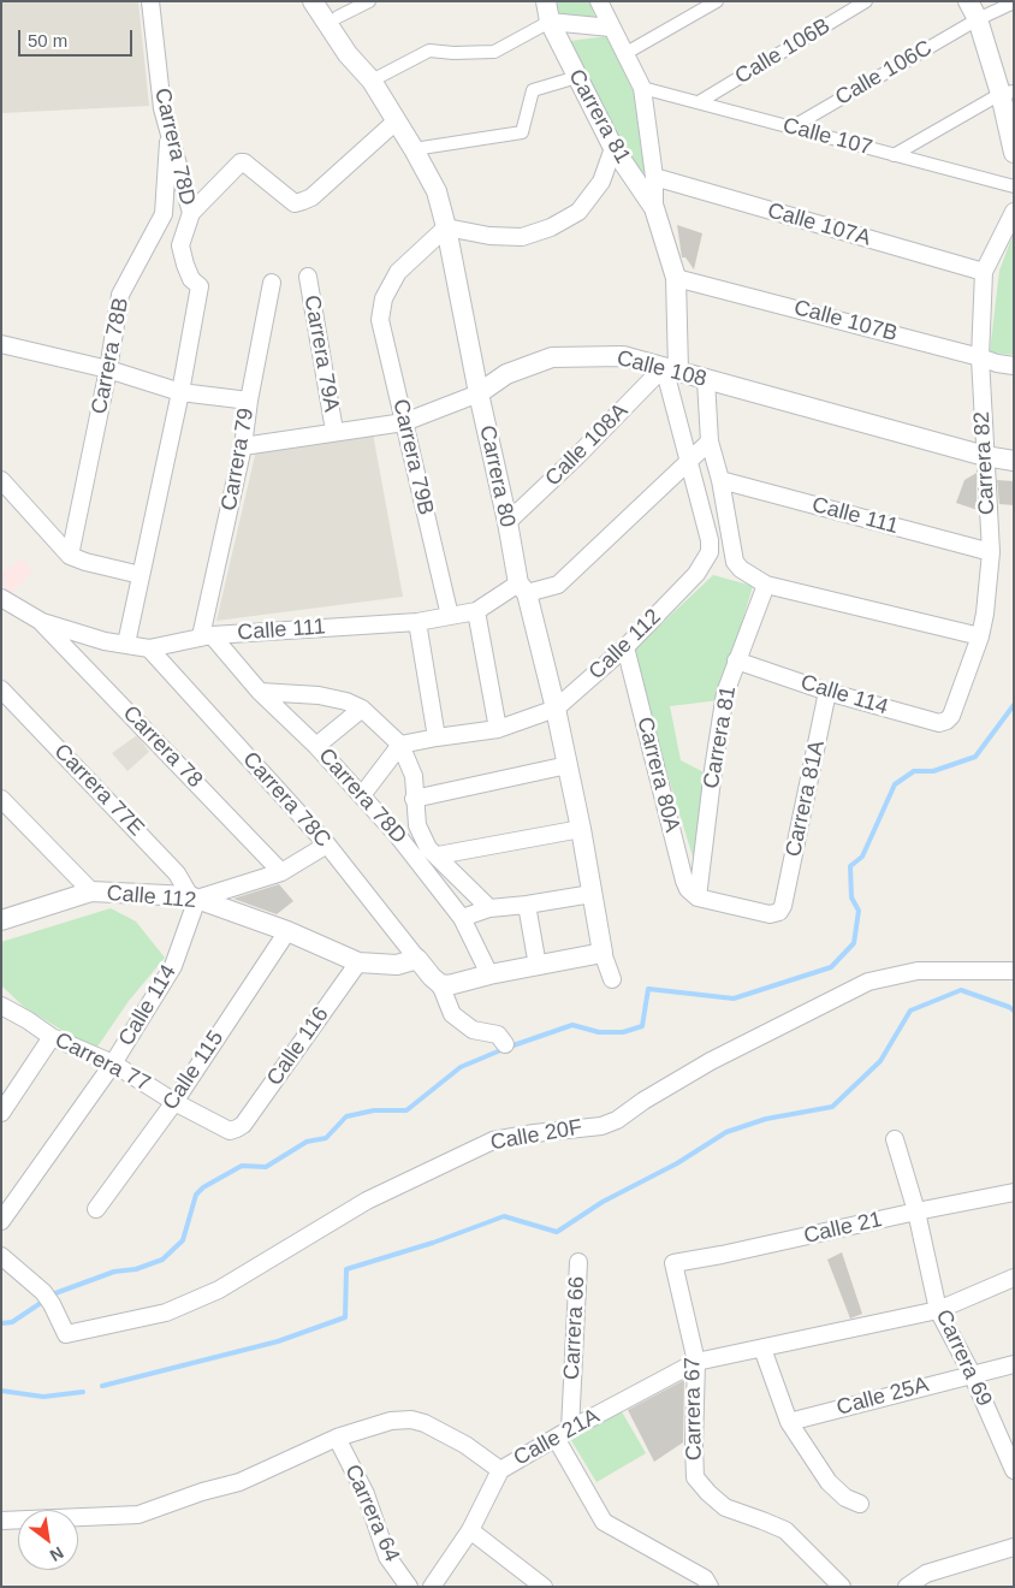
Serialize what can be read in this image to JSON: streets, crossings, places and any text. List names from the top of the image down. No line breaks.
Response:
{"streets":{"street":["Calle 106B","Calle 106C","Carrera 81","Calle 107","Carrera 78D","Calle 107A","Calle 107B","Carrera 79A","Carrera 78B","Calle 108","Calle 108A","Carrera 79B","Carrera 79","Carrera 82","Carrera 80","Calle 111","Calle 112","Calle 114","Carrera 78","Carrera 80A","Carrera 77E","Carrera 81A","Carrera 78C","Calle 116","Carrera 77","Calle 115","Calle 20F","Calle 21","Carrera 66","Carrera 69","Calle 25A","Carrera 67","Calle 21A","Carrera 64"]},"crossings":[["Calle 106B","Calle 107"],["Calle 106C","Calle 107"],["Carrera 81","Calle 107"],["Carrera 81","Calle 107A"],["Carrera 81","Calle 107B"],["Carrera 81","Calle 108"],["Carrera 81","Calle 108A"],["Carrera 81","Calle 112"],["Carrera 81","Calle 114"],["Carrera 81","Carrera 80A"],["Carrera 81","Carrera 81A"],["Carrera 78D","Carrera 78B"],["Carrera 78D","Carrera 79"],["Carrera 78D","Calle 111"],["Calle 107A","Carrera 82"],["Calle 107B","Carrera 82"],["Carrera 79A","Calle 108"],["Calle 108","Calle 108A"],["Calle 108","Carrera 79B"],["Calle 108","Carrera 79"],["Calle 108","Carrera 82"],["Calle 108","Carrera 80"],["Calle 108","Calle 112"],["Calle 108A","Carrera 80"],["Calle 108A","Calle 112"],["Carrera 79B","Carrera 80"],["Carrera 79B","Calle 111"],["Carrera 79","Calle 111"],["Carrera 82","Calle 111"],["Carrera 82","Calle 114"],["Carrera 80","Calle 111"],["Carrera 80","Calle 112"],["Calle 111","Calle 112"],["Calle 111","Carrera 78"],["Calle 111","Carrera 78C"],["Calle 112","Calle 114"],["Calle 112","Carrera 80A"],["Calle 112","Carrera 77E"],["Calle 112","Carrera 78C"],["Calle 112","Calle 116"],["Calle 112","Calle 115"],["Calle 114","Carrera 77E"],["Calle 114","Carrera 81A"],["Calle 114","Carrera 77"],["Carrera 80A","Carrera 81A"],["Calle 116","Carrera 77"],["Carrera 77","Calle 115"],["Calle 21","Carrera 69"],["Calle 21","Carrera 67"],["Carrera 66","Calle 21A"],["Carrera 69","Calle 25A"],["Carrera 69","Calle 21A"],["Carrera 67","Calle 21A"],["Calle 21A","Carrera 64"]],"scale_bar":"50 m","north":"bottom right"}
